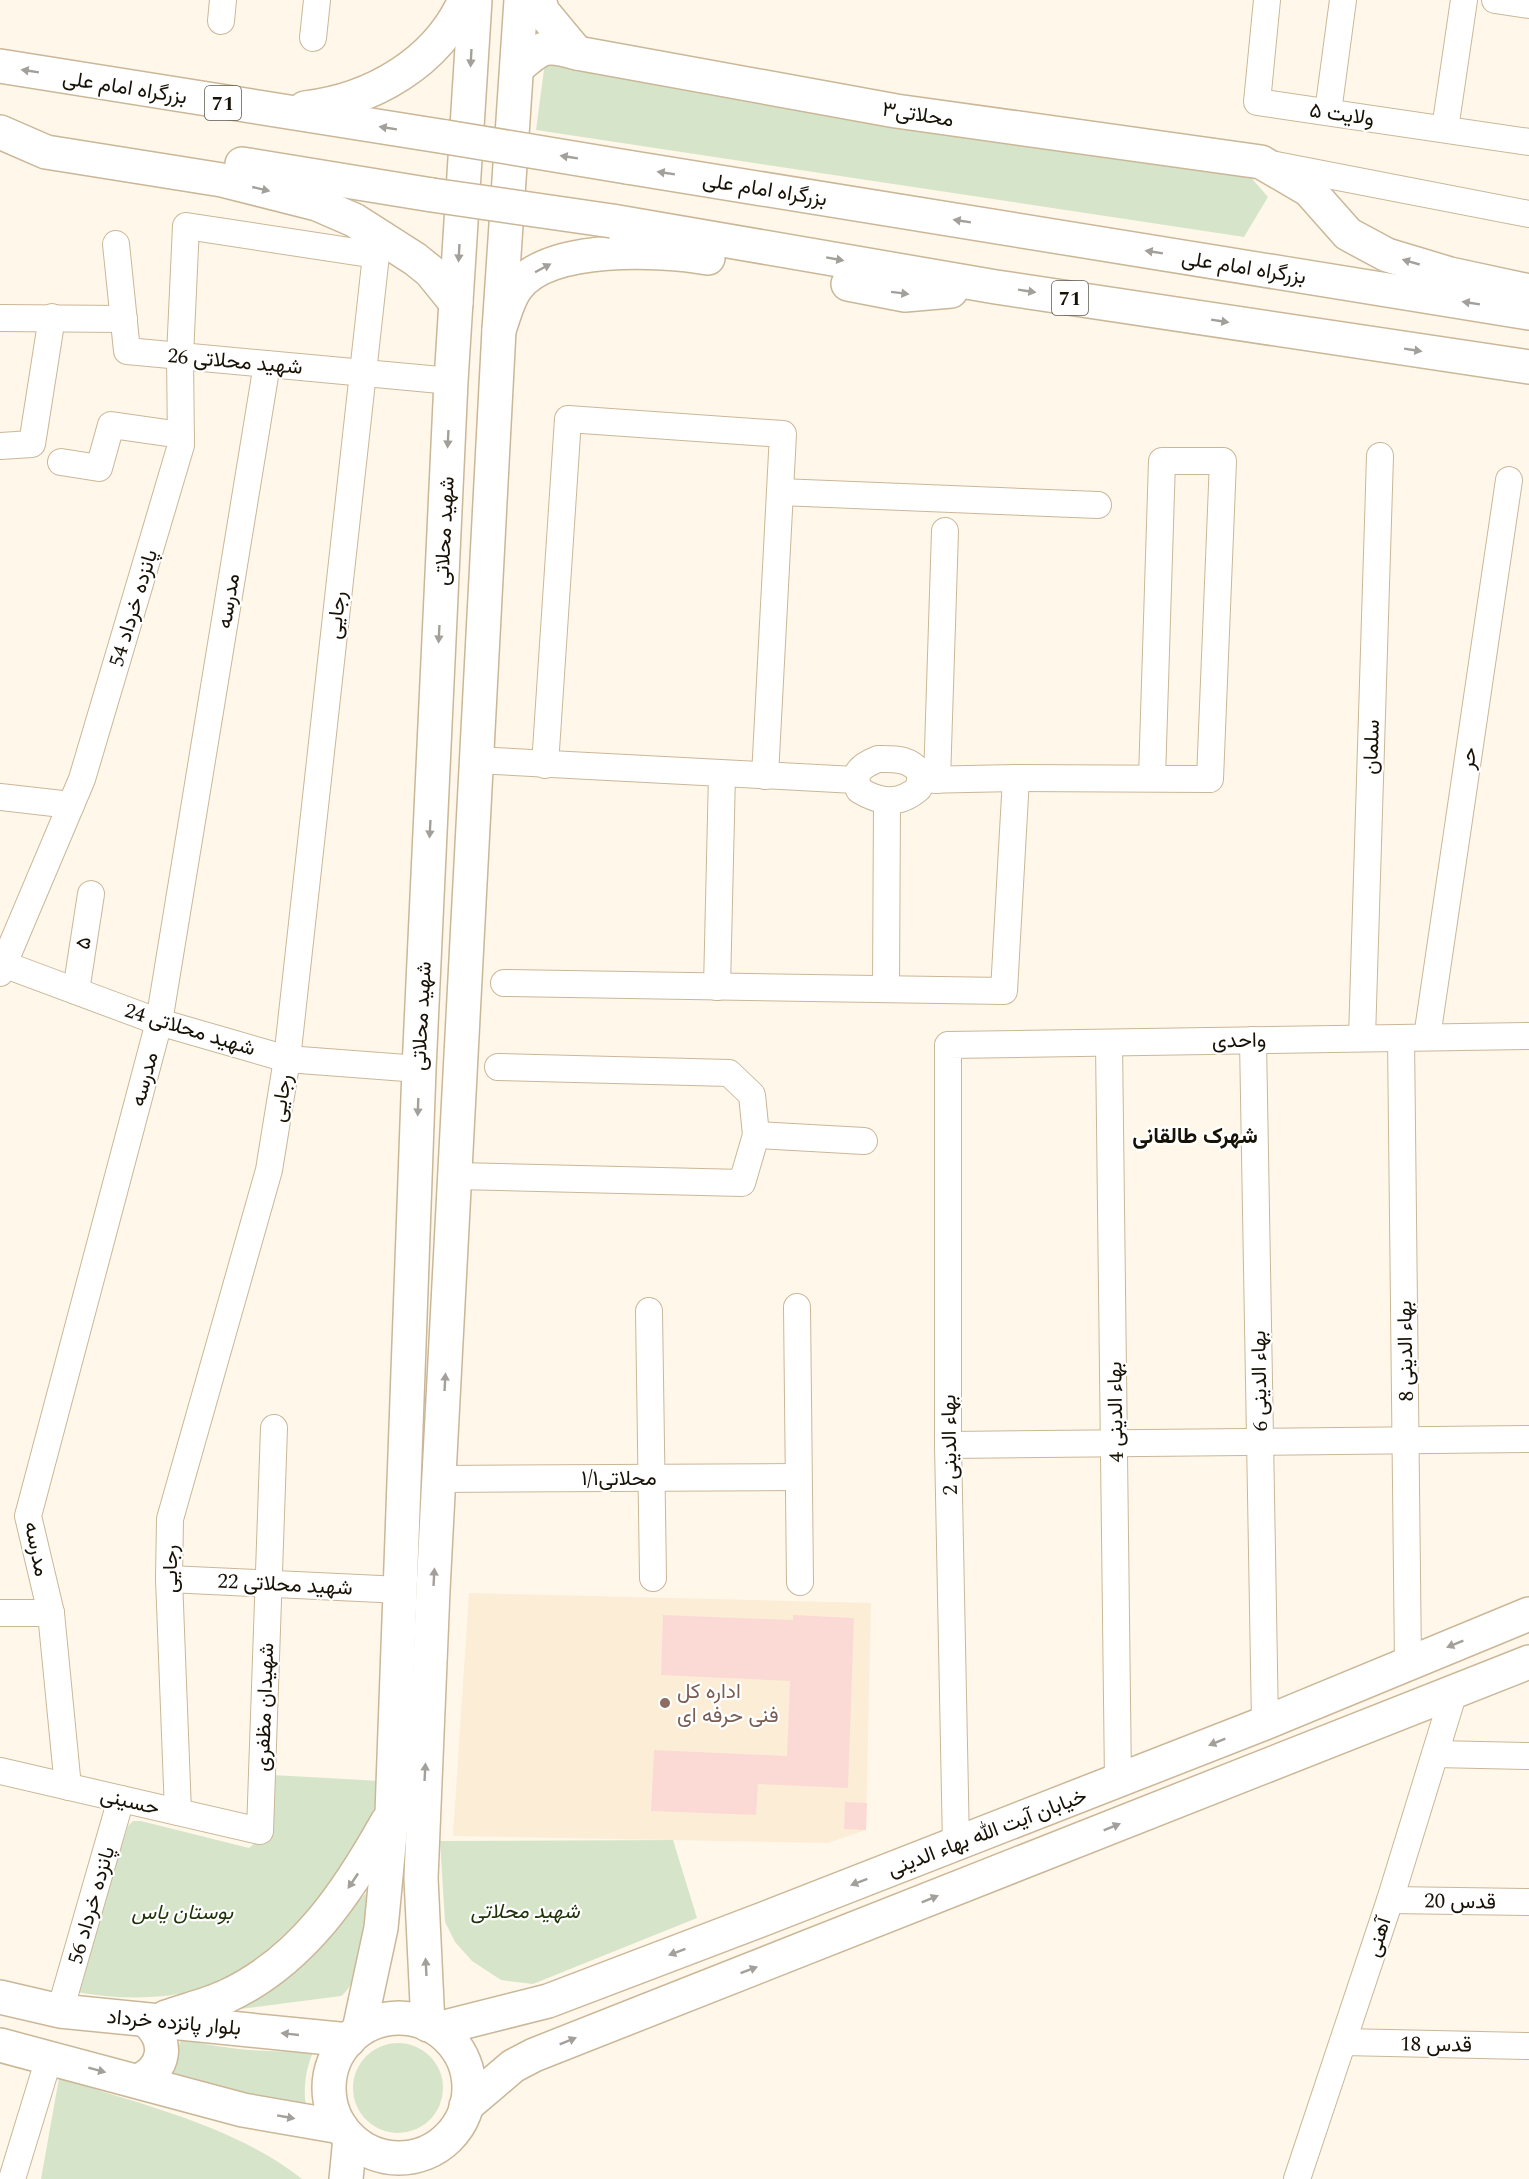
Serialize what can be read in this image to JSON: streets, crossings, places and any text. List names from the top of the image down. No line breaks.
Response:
{"streets":{"main road":["بزرگراه امام علی","71","محلاتی۳","شهید محلاتی","خیابان آیت الله بهاء الدینی","بلوار پانزده خرداد"],"street":["ولایت ۵","شهید محلاتی 26","مدرسه","پانزده خرداد 54","رجایی","سلمان","حر","۵","شهید محلاتی 24","واحدی","بهاء الدینی 8","بهاء الدینی 6","بهاء الدینی 4","بهاء الدینی 2","محلاتی۱/۱","شهید محلاتی 22","شهیدان مظفری","حسینی","قدس 20","پانزده خرداد 56","آهنی","قدس 18"]},"crossings":[["محلاتی۳","شهید محلاتی"],["شهید محلاتی 26","شهید محلاتی"],["شهید محلاتی 26","مدرسه"],["شهید محلاتی 26","پانزده خرداد 54"],["شهید محلاتی 26","رجایی"],["شهید محلاتی","شهید محلاتی 24"],["شهید محلاتی","محلاتی۱/۱"],["شهید محلاتی","شهید محلاتی 22"],["شهید محلاتی","خیابان آیت الله بهاء الدینی"],["شهید محلاتی","بلوار پانزده خرداد"],["مدرسه","شهید محلاتی 24"],["مدرسه","حسینی"],["پانزده خرداد 54","رجایی"],["پانزده خرداد 54","شهید محلاتی 24"],["رجایی","شهید محلاتی 24"],["رجایی","شهید محلاتی 22"],["رجایی","حسینی"],["سلمان","واحدی"],["حر","واحدی"],["۵","شهید محلاتی 24"],["واحدی","بهاء الدینی 8"],["واحدی","بهاء الدینی 6"],["واحدی","بهاء الدینی 4"],["واحدی","بهاء الدینی 2"],["بهاء الدینی 8","خیابان آیت الله بهاء الدینی"],["بهاء الدینی 6","خیابان آیت الله بهاء الدینی"],["بهاء الدینی 4","خیابان آیت الله بهاء الدینی"],["بهاء الدینی 2","خیابان آیت الله بهاء الدینی"],["شهید محلاتی 22","شهیدان مظفری"],["شهیدان مظفری","حسینی"],["حسینی","پانزده خرداد 56"],["خیابان آیت الله بهاء الدینی","آهنی"],["خیابان آیت الله بهاء الدینی","بلوار پانزده خرداد"],["قدس 20","آهنی"],["پانزده خرداد 56","بلوار پانزده خرداد"],["آهنی","قدس 18"]],"districts":["شهرک طالقانی"],"parks":["شهید محلاتی","بوستان یاس"],"places":["اداره کل فنی حرفه ای"]}
